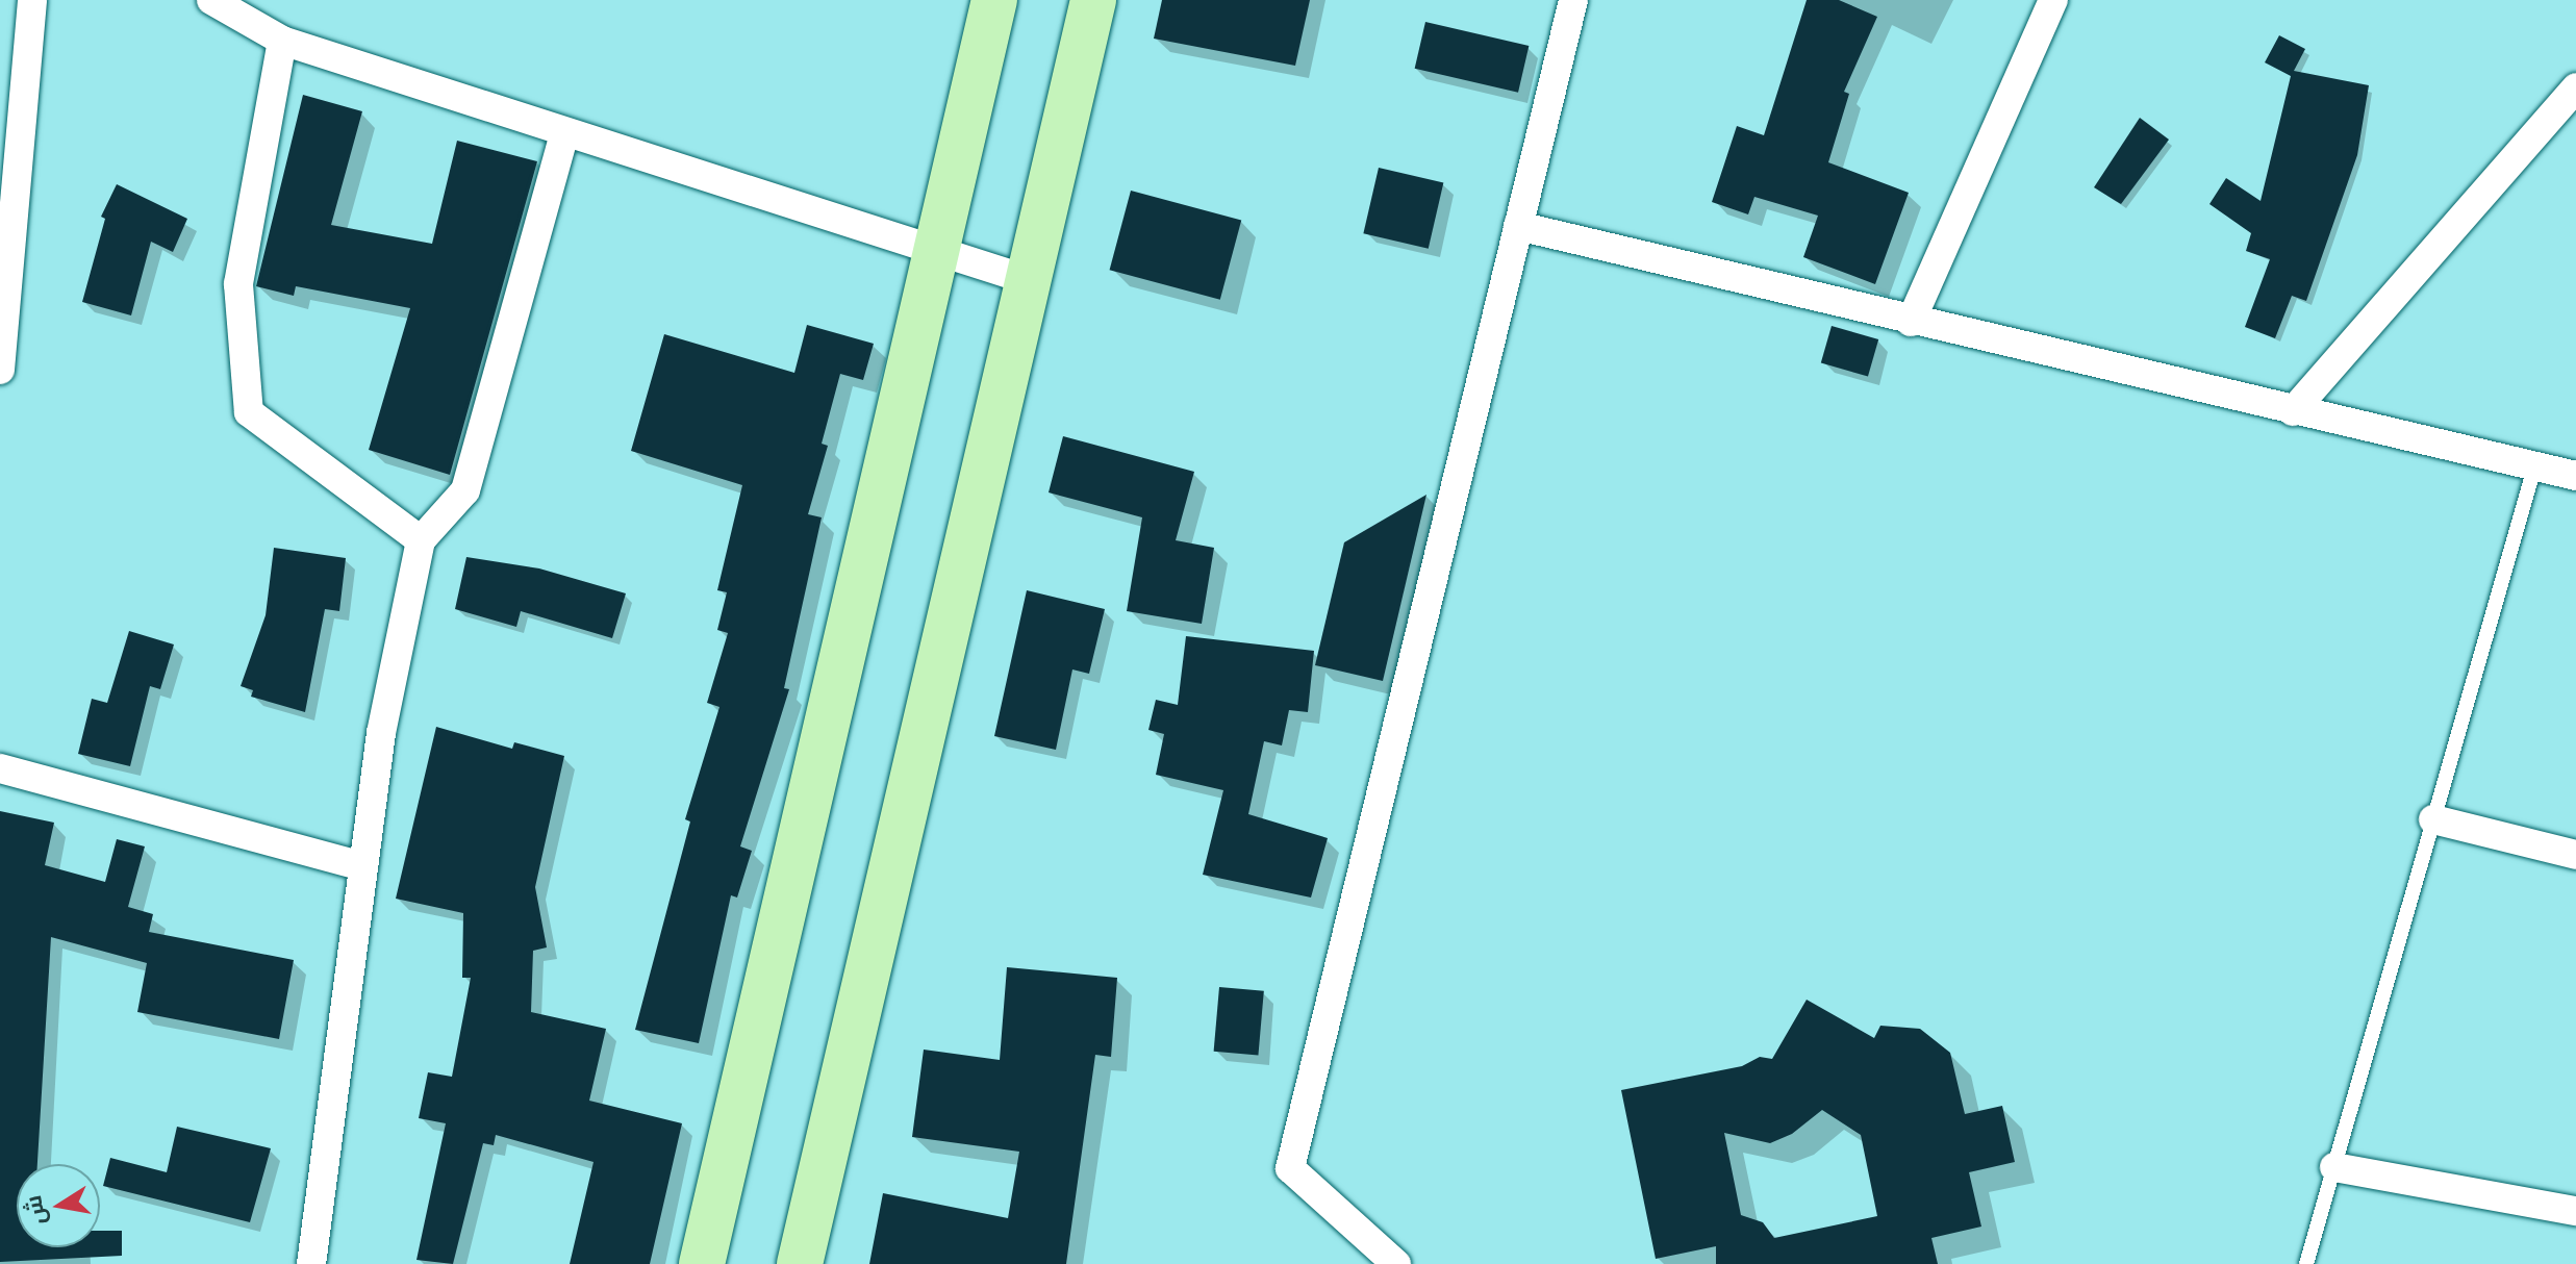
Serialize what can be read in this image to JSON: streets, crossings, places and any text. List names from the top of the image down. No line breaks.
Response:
{"north":"left"}
